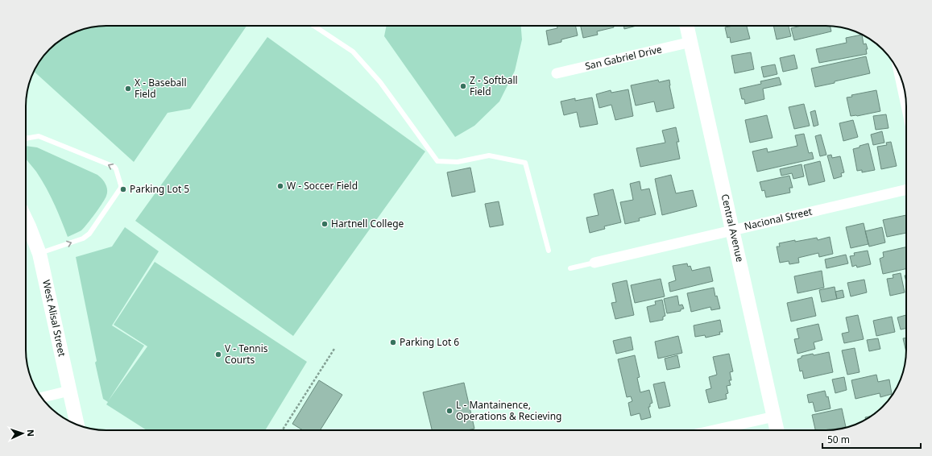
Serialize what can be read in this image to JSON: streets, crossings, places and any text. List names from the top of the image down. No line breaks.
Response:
{"streets":{"street":["San Gabriel Drive","Nacional Street","Central Avenue","West Alisal Street"]},"crossings":[["San Gabriel Drive","Central Avenue"],["Nacional Street","Central Avenue"]],"places":["Z - Softball Field","X - Baseball Field","W - Soccer Field","Parking Lot 5","Hartnell College","Parking Lot 6","V - Tennis Courts","L - Mantainence, Operations & Recieving"],"scale_bar":"50 m","north":"right"}
